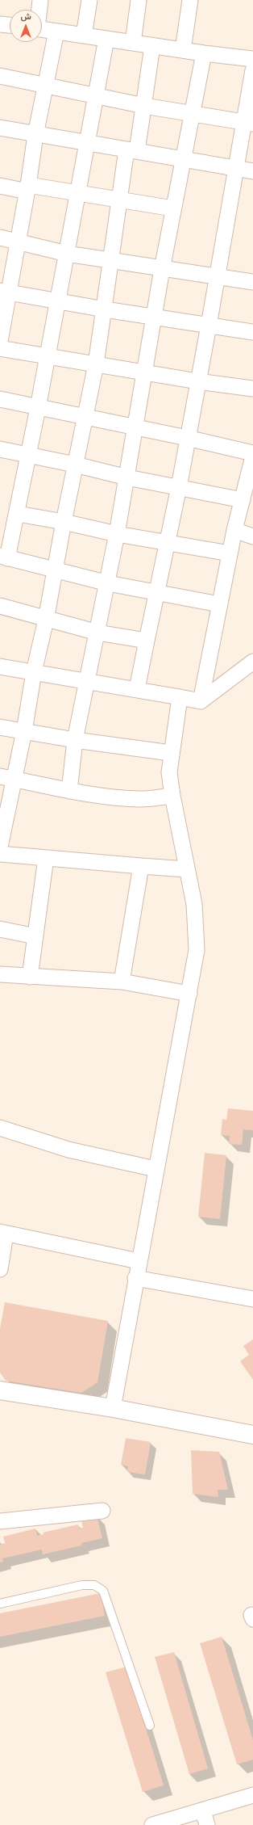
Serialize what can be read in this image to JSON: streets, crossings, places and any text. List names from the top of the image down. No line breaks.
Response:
{"north":"top"}
